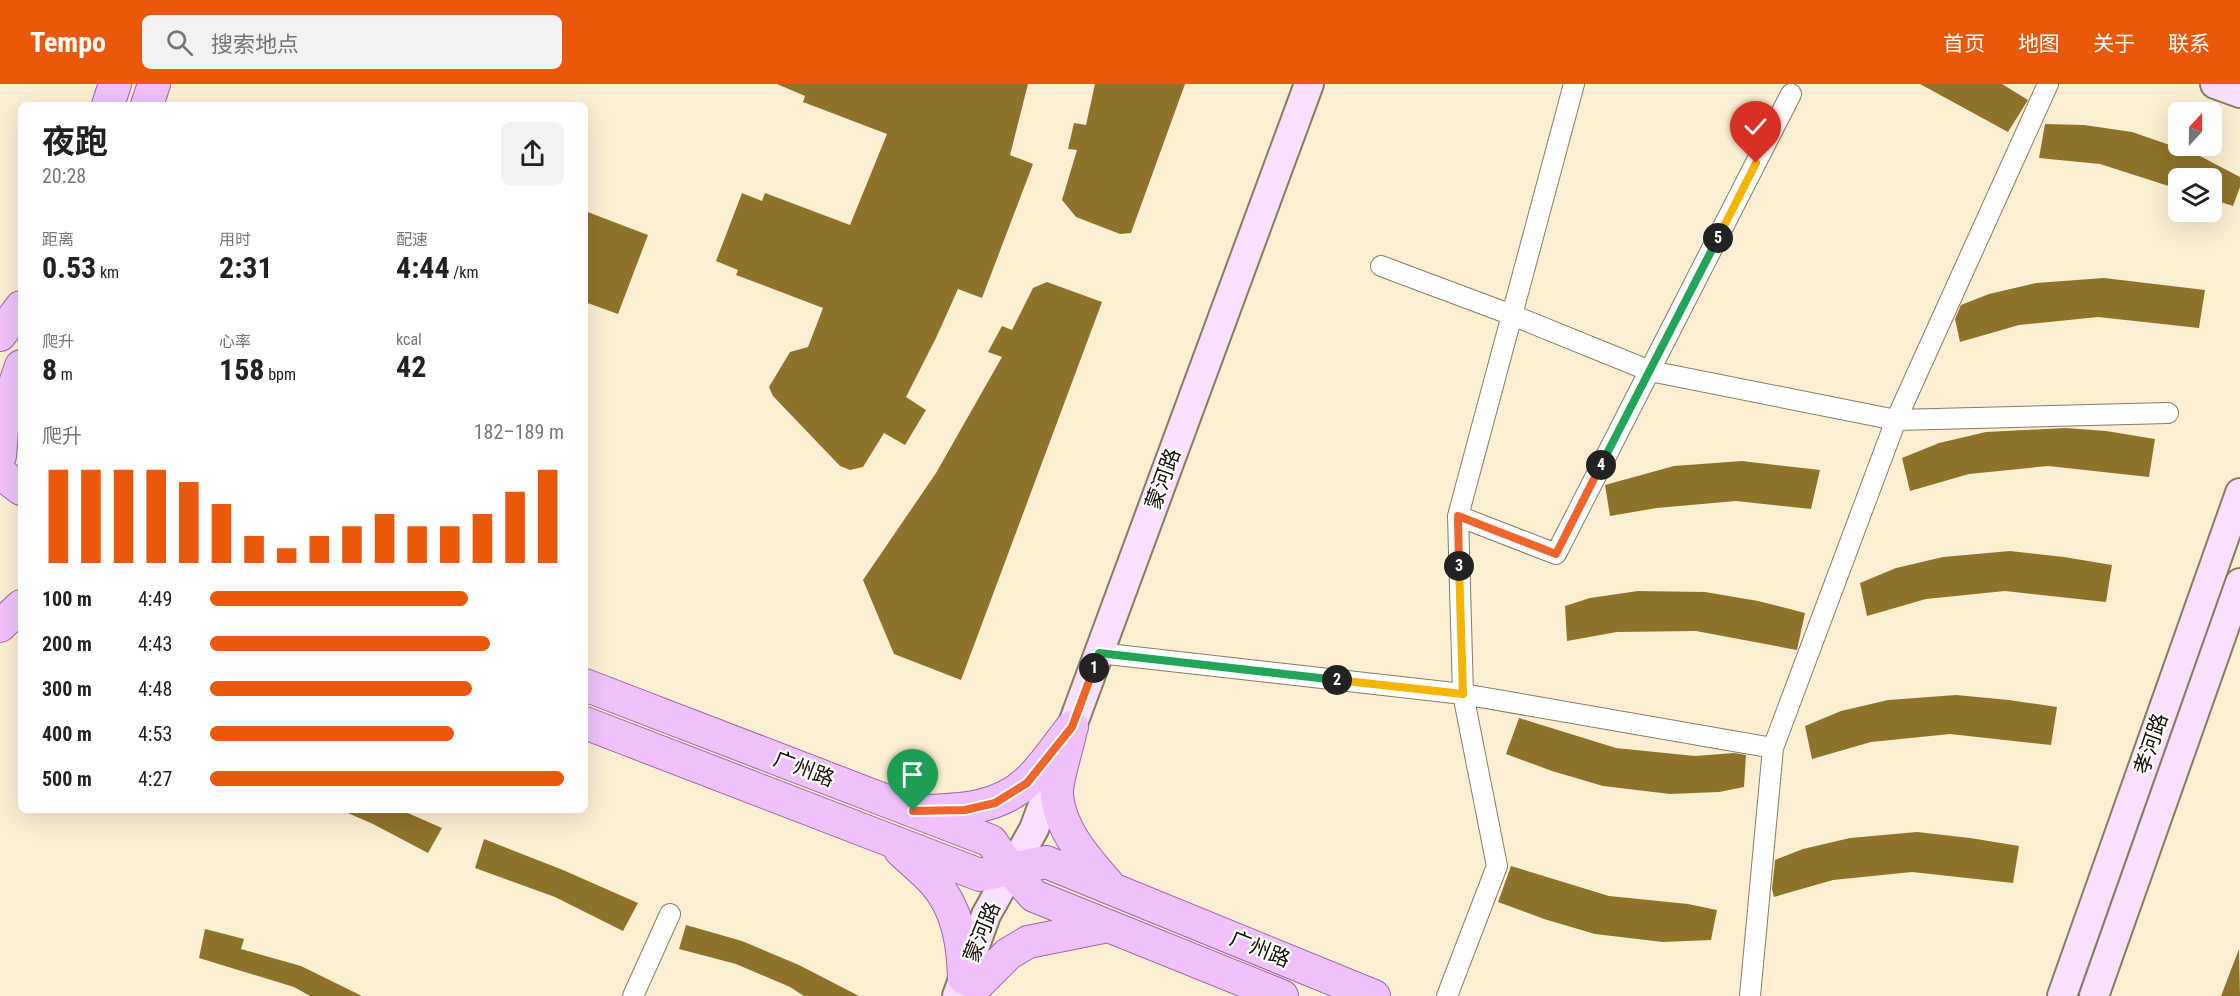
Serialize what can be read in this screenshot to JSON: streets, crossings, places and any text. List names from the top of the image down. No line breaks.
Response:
{"streets":{"main road":["广州路"],"street":["蒙河路","孝河路"]},"crossings":[["蒙河路","广州路"]],"north":"top","page":{"header":"Tempo","search":"搜索地点","nav":["首页","地图","关于","联系"],"heading":["夜跑","20:28"],"stats":[["距离","0.53 km"],["用时","2:31"],["配速","4:44 /km"],["爬升","8 m"],["心率","158 bpm"],["kcal","42"]],"pins":["5","4","3","1","2"],"chart":["爬升","182–189 m"],"list":[{"name":"100 m","note":"4:49"},{"name":"200 m","note":"4:43"},{"name":"300 m","note":"4:48"},{"name":"400 m","note":"4:53"},{"name":"500 m","note":"4:27"}]}}
